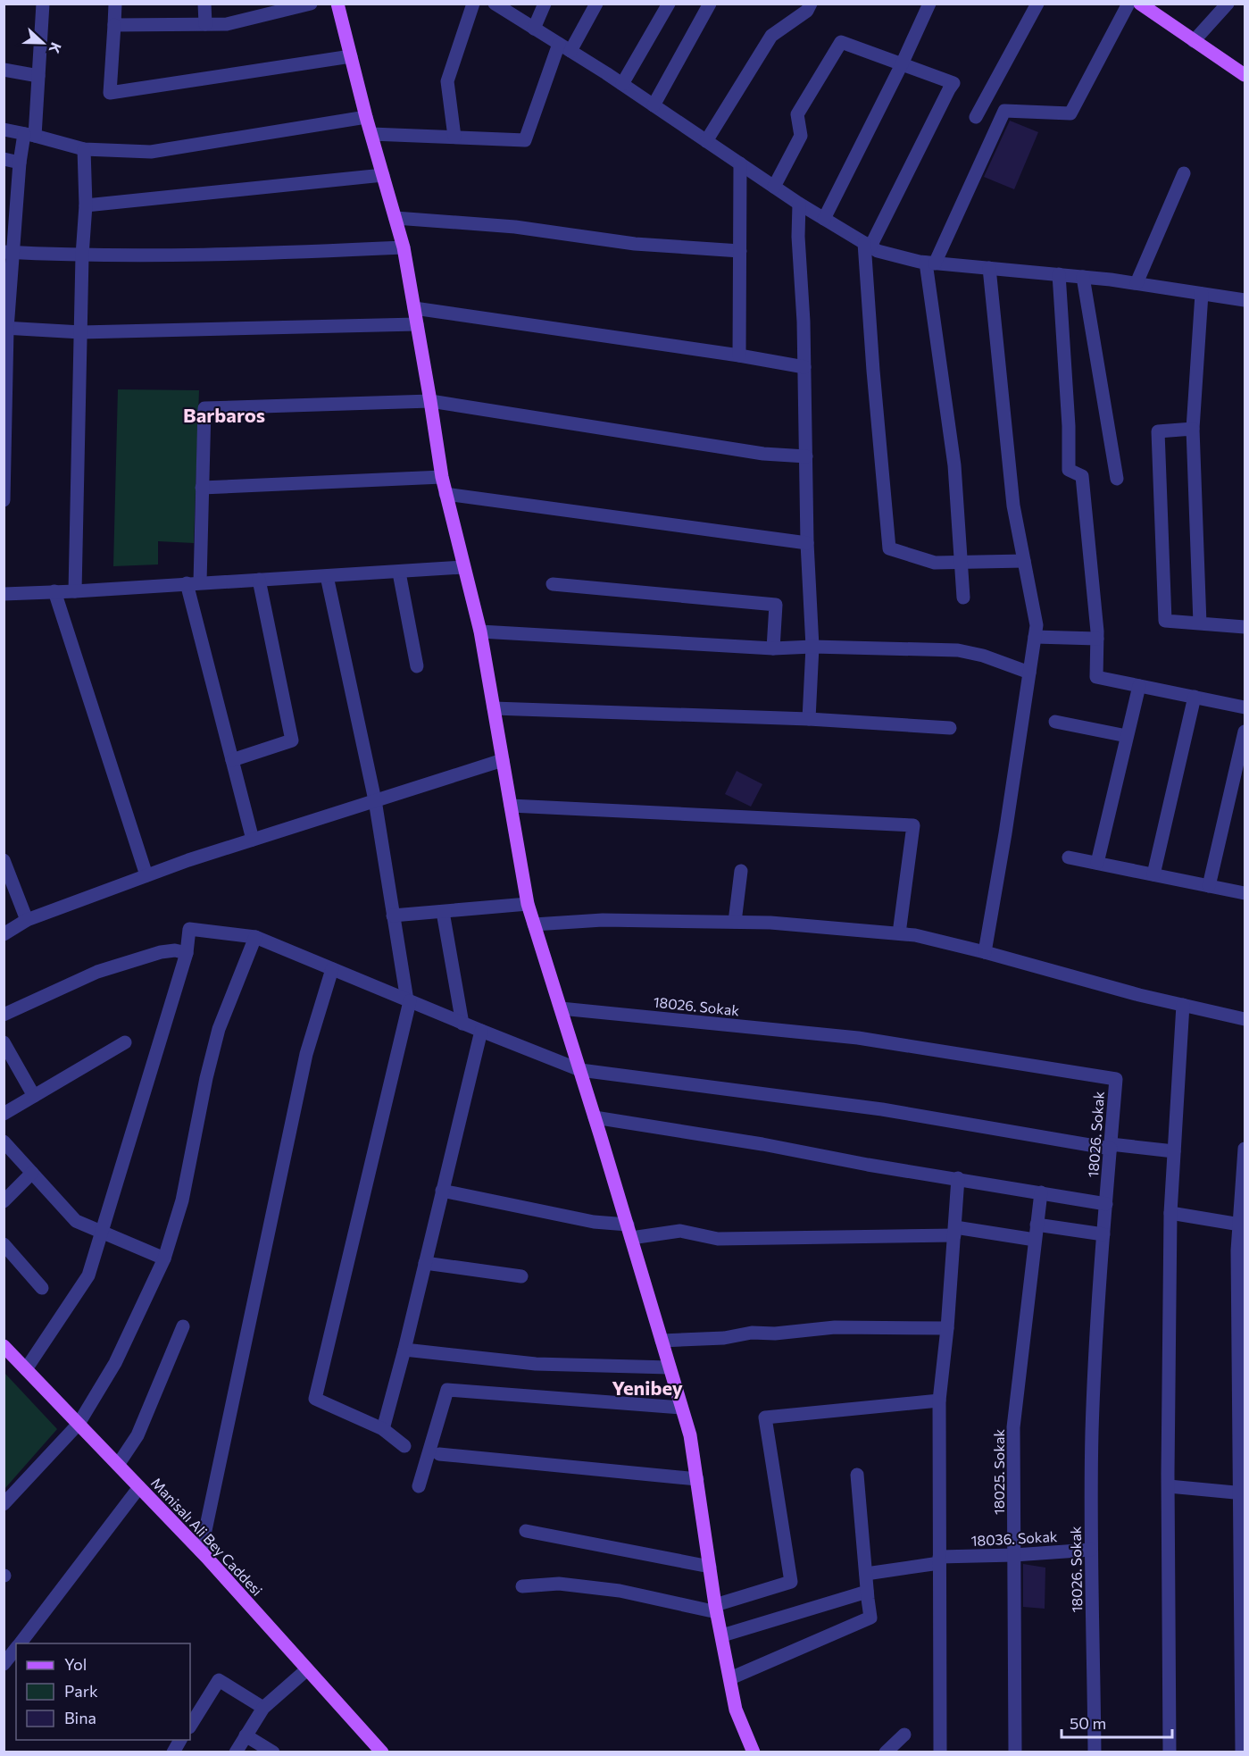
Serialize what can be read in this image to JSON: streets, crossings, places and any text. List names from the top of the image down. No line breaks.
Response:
{"streets":{"main road":["Manisalı Ali Bey Caddesi"],"street":["18026. Sokak","18025. Sokak","18036. Sokak"]},"crossings":[["18026. Sokak","18036. Sokak"],["18025. Sokak","18036. Sokak"]],"districts":["Barbaros","Yenibey"],"legend":["Yol","Park","Bina"],"scale_bar":"50 m","north":"right"}
